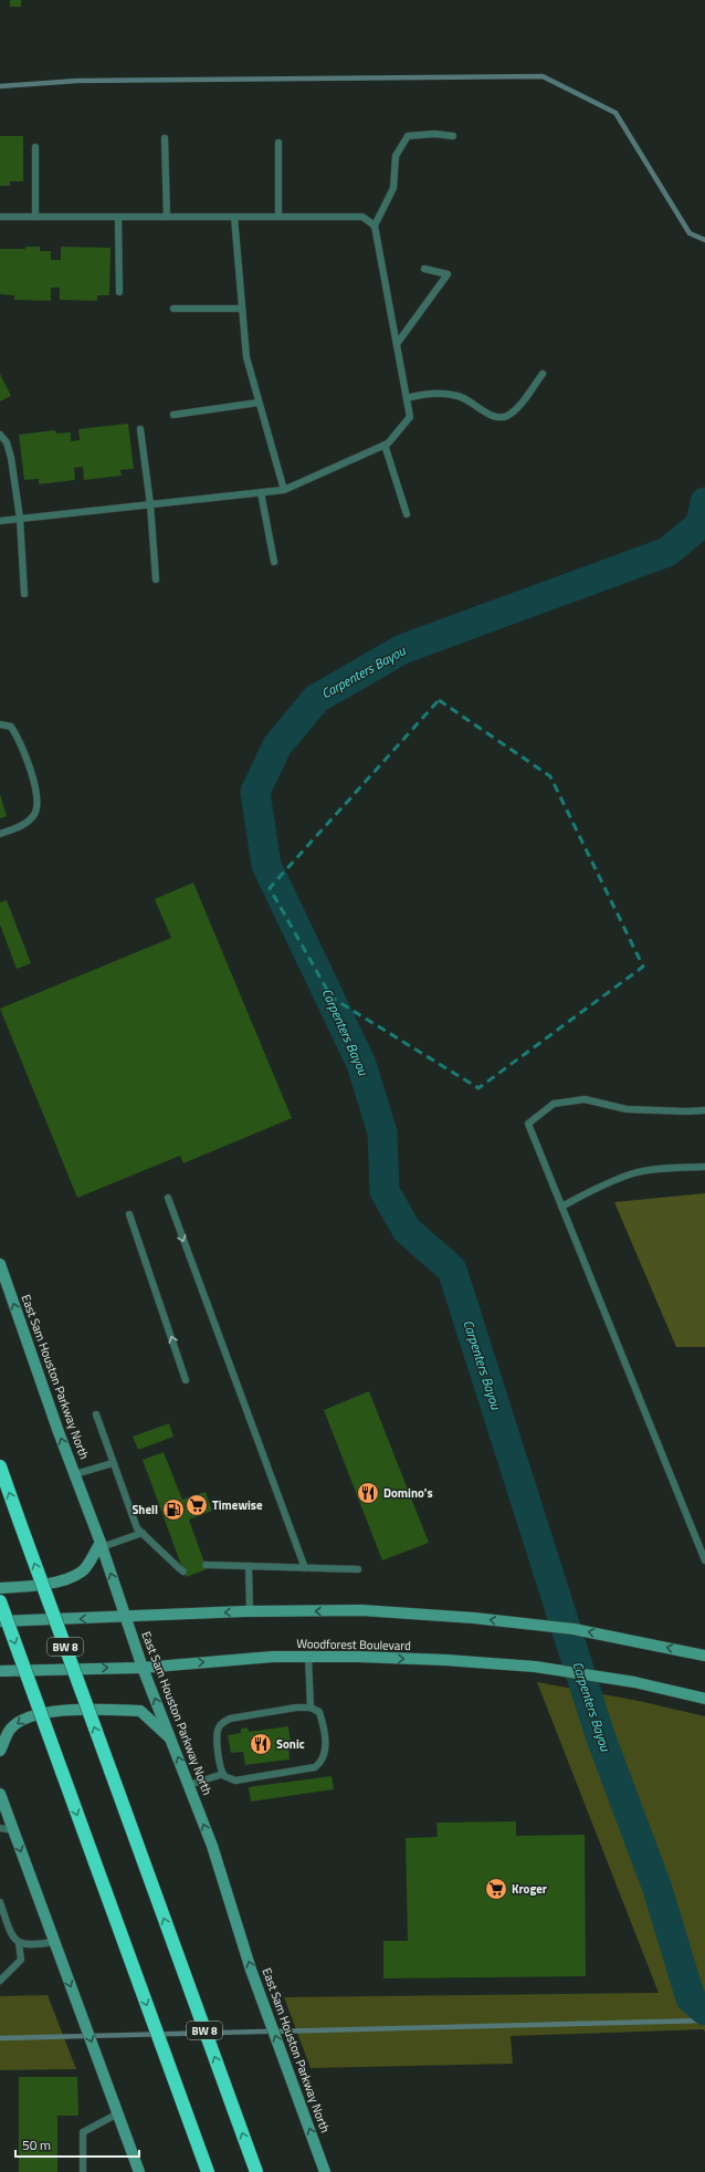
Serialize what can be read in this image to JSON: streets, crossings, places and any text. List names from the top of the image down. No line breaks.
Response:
{"streets":{"highway":["BW 8"],"main road":["East Sam Houston Parkway North","Woodforest Boulevard"]},"crossings":[["East Sam Houston Parkway North","Woodforest Boulevard"]],"one_way":["East Sam Houston Parkway North"],"water":["Carpenters Bayou"],"places":{"restaurant":["Domino's","Sonic"],"supermarket":["Timewise","Kroger"],"fuel station":["Shell"]},"scale_bar":"50 m"}
